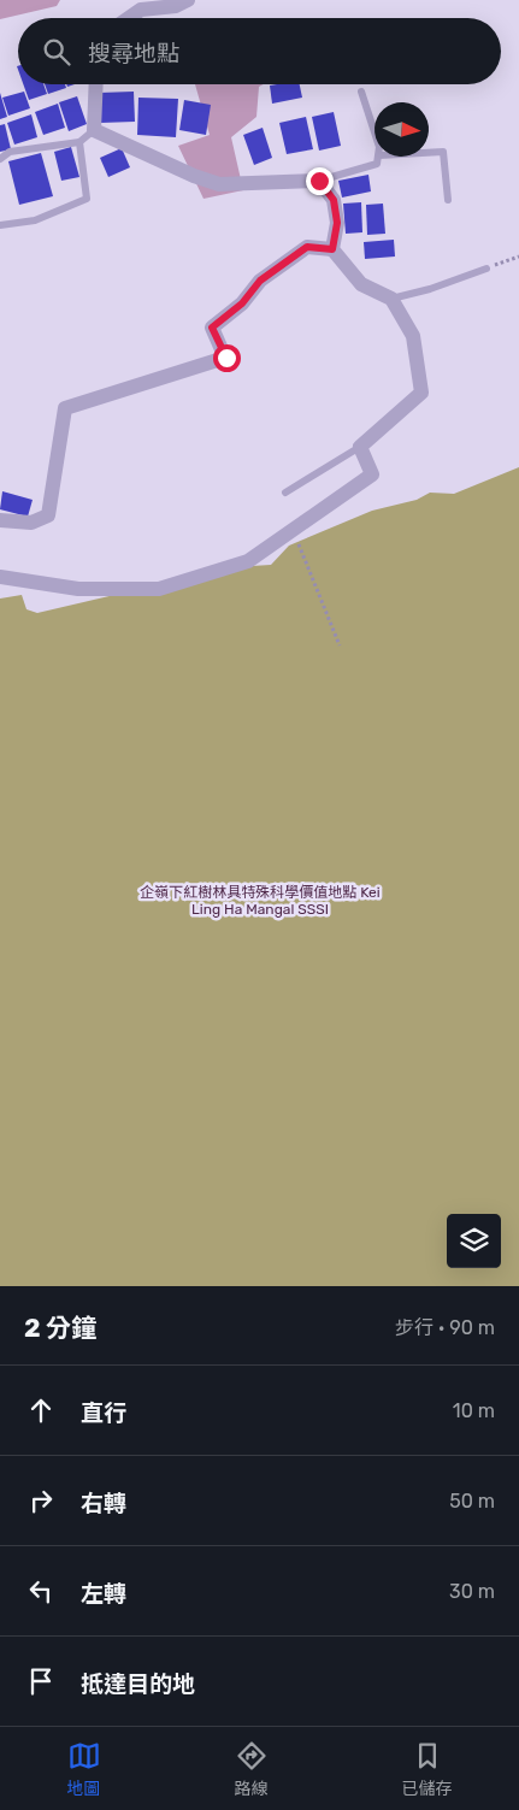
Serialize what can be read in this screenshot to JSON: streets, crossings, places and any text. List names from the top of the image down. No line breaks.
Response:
{"parks":["企嶺下紅樹林具特殊科學價值地點 Kei Ling Ha Mangal SSSI"],"north":"right","page":{"search":"搜尋地點","heading":["2 分鐘","步行 · 90 m"],"list":[["直行","10 m"],["右轉","50 m"],["左轉","30 m"],"抵達目的地"],"nav":["地圖","路線","已儲存"]}}
